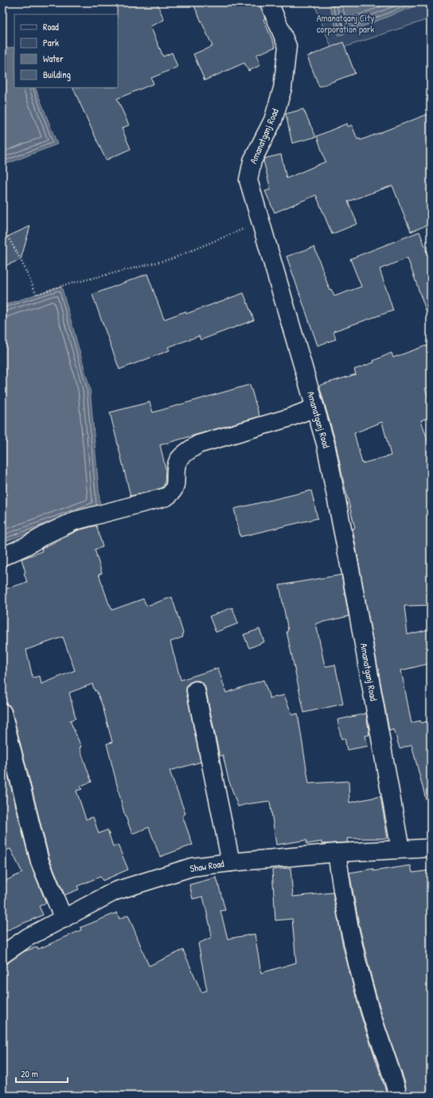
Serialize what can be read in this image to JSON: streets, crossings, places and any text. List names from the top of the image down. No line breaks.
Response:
{"streets":{"main road":["Amanatganj Road","Shaw Road"]},"crossings":[["Amanatganj Road","Shaw Road"]],"parks":["Amanatganj City corporation park"],"legend":["Road","Park","Water","Building"],"scale_bar":"20 m"}
